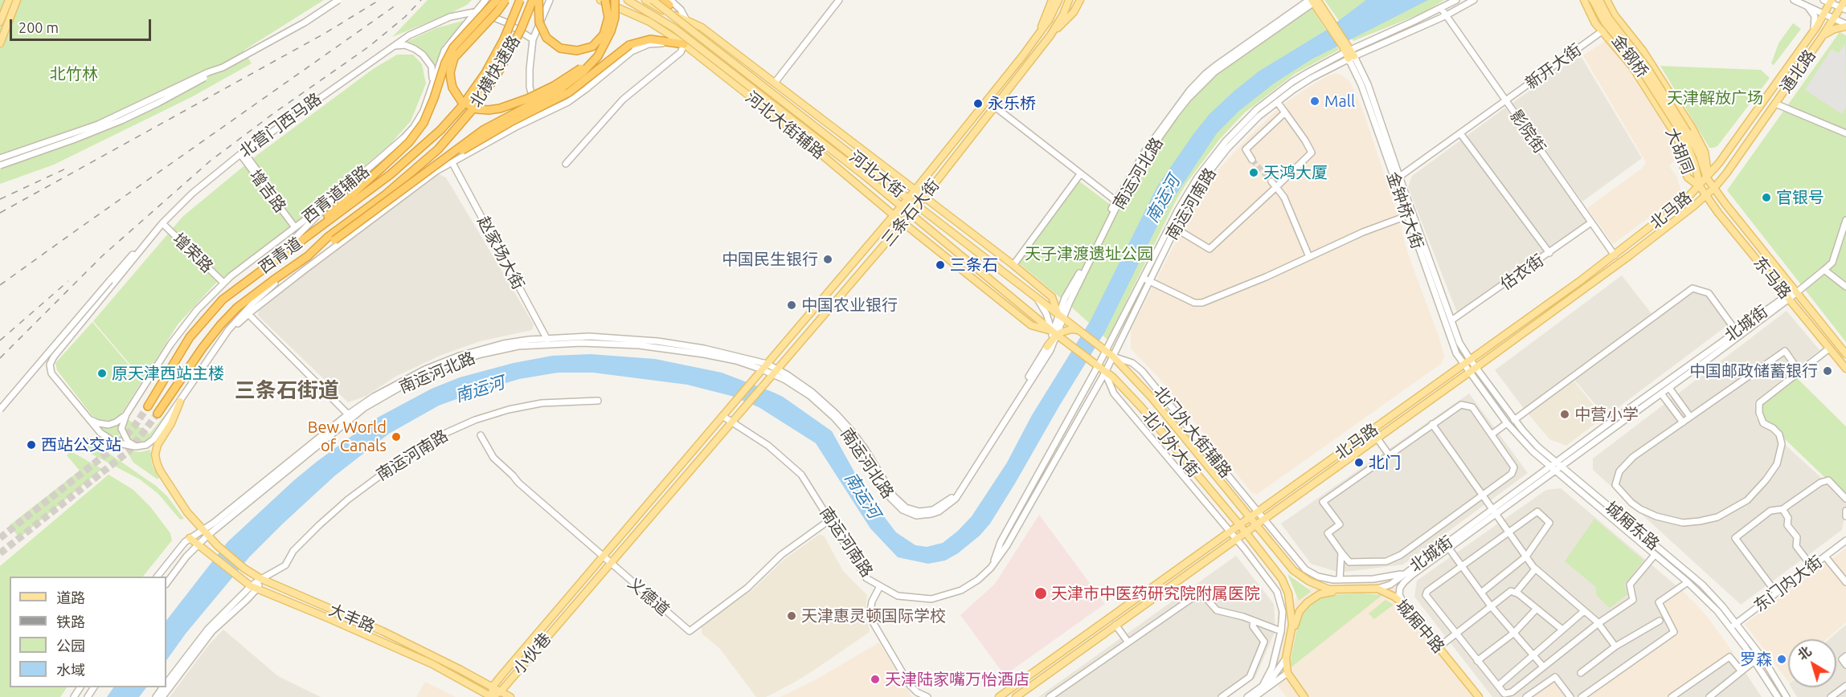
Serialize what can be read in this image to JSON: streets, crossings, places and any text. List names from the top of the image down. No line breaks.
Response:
{"streets":{"highway":["北横快速路","西青道"],"main road":["金钢桥","通北路","河北大街辅路","大胡同","河北大街","北马路","三条石大街","东马路","北门外大街","大丰路","城厢中路","小伙巷"],"street":["新开大街","北营门西马路","影院街","南运河北路","增吉路","西青道辅路","南运河南路","金钟桥大街","增荣路","赵家场大街","估衣街","北城街","北门外大街辅路","城厢东路","东门内大街","义德道"]},"crossings":[["金钢桥","大胡同"],["新开大街","影院街"],["新开大街","大胡同"],["新开大街","金钟桥大街"],["北横快速路","西青道"],["通北路","大胡同"],["通北路","北马路"],["通北路","东马路"],["北营门西马路","增吉路"],["北营门西马路","西青道辅路"],["北营门西马路","增荣路"],["河北大街辅路","南运河北路"],["河北大街辅路","河北大街"],["河北大街辅路","三条石大街"],["影院街","南运河南路"],["影院街","北马路"],["影院街","估衣街"],["大胡同","北马路"],["大胡同","东马路"],["南运河北路","河北大街"],["南运河北路","三条石大街"],["南运河北路","赵家场大街"],["南运河北路","大丰路"],["河北大街","南运河南路"],["河北大街","三条石大街"],["河北大街","北门外大街"],["增吉路","西青道辅路"],["西青道辅路","增荣路"],["南运河南路","金钟桥大街"],["南运河南路","北门外大街辅路"],["南运河南路","北门外大街"],["南运河南路","义德道"],["南运河南路","大丰路"],["南运河南路","小伙巷"],["金钟桥大街","北马路"],["金钟桥大街","估衣街"],["金钟桥大街","城厢东路"],["北马路","东马路"],["北马路","北门外大街辅路"],["北马路","北门外大街"],["北马路","城厢东路"],["三条石大街","小伙巷"],["东马路","北城街"],["北城街","北门外大街辅路"],["北城街","城厢东路"],["北城街","城厢中路"],["北门外大街辅路","北门外大街"],["城厢东路","东门内大街"],["义德道","小伙巷"],["大丰路","小伙巷"]],"districts":["三条石街道"],"water":["南运河"],"parks":["北竹林","天津解放广场","天子津渡遗址公园"],"places":["Mall","永乐桥","天鸿大厦","官银号","中国民生银行","三条石","中国农业银行","中国邮政储蓄银行","原天津西站主楼","中营小学","Bew World of Canals","西站公交站","北门","天津市中医药研究院附属医院","天津惠灵顿国际学校","罗森","天津陆家嘴万怡酒店"],"legend":["道路","铁路","公园","水域"],"scale_bar":"200 m","north":"top left"}
